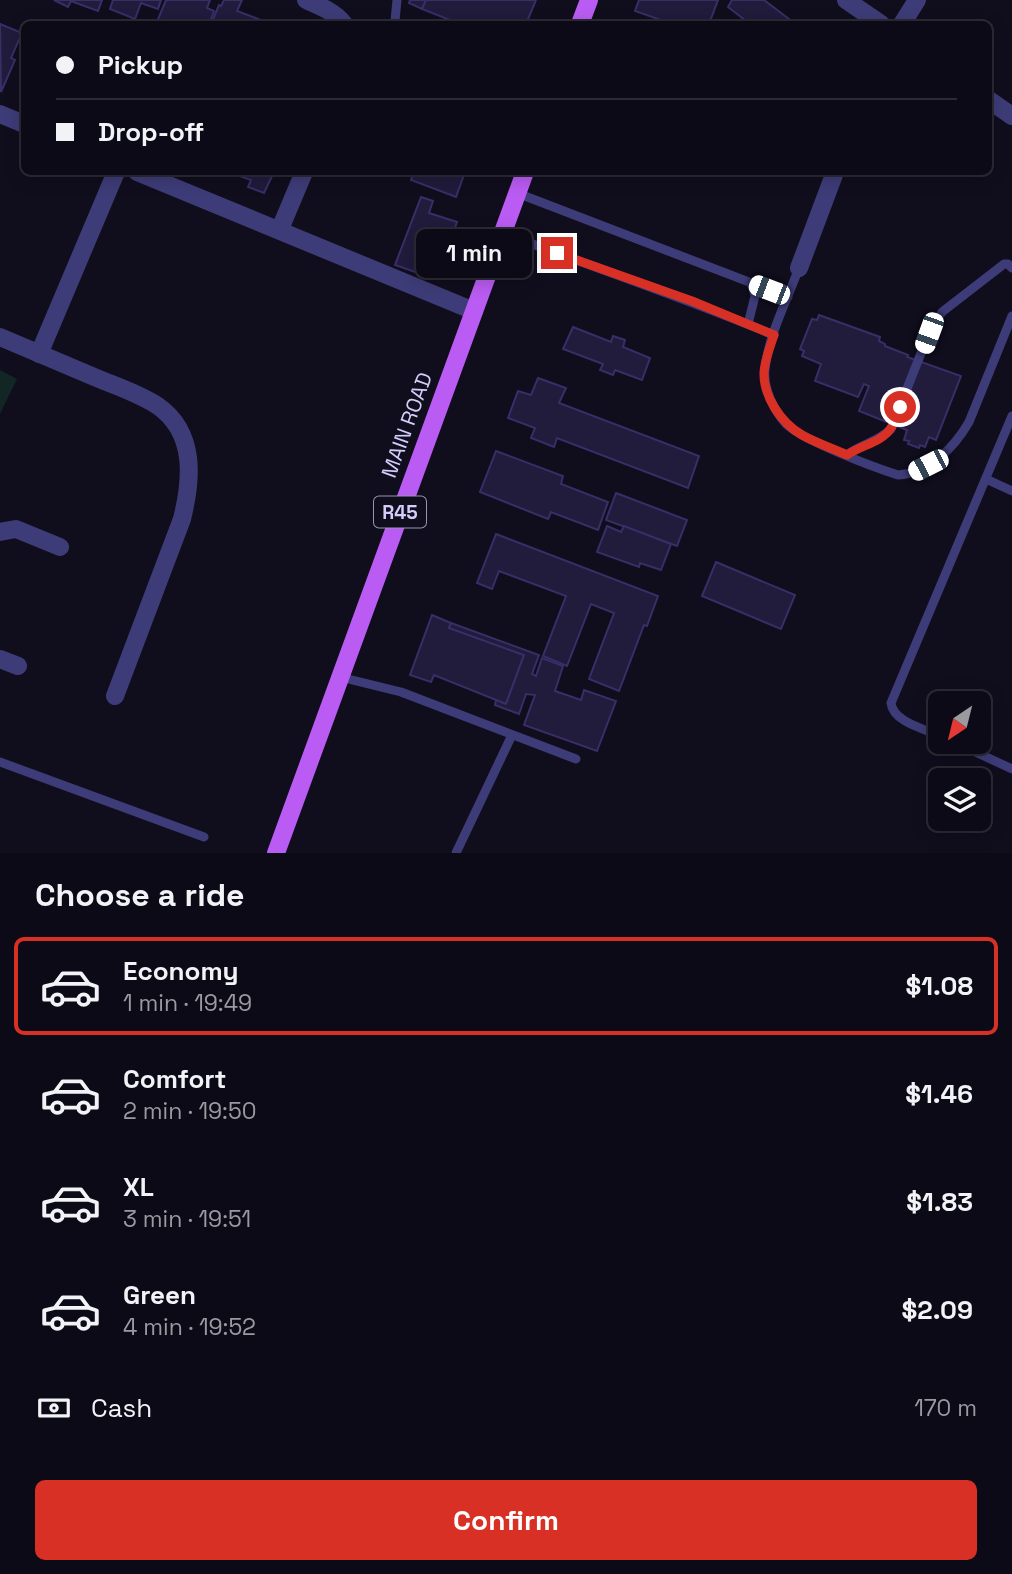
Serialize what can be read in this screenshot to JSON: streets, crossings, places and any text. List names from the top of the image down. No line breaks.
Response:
{"streets":{"main road":["MAIN ROAD","R45"]},"north":"bottom left","page":{"banner":["Pickup","Drop-off"],"bubble":"1 min","heading":"Choose a ride","list":[{"name":"Economy","note":"1 min · 19:49","value":"$1.08"},{"name":"Comfort","note":"2 min · 19:50","value":"$1.46"},{"name":"XL","note":"3 min · 19:51","value":"$1.83"},{"name":"Green","note":"4 min · 19:52","value":"$2.09"}],"pay":["Cash","170 m"],"buttons":"Confirm"}}
